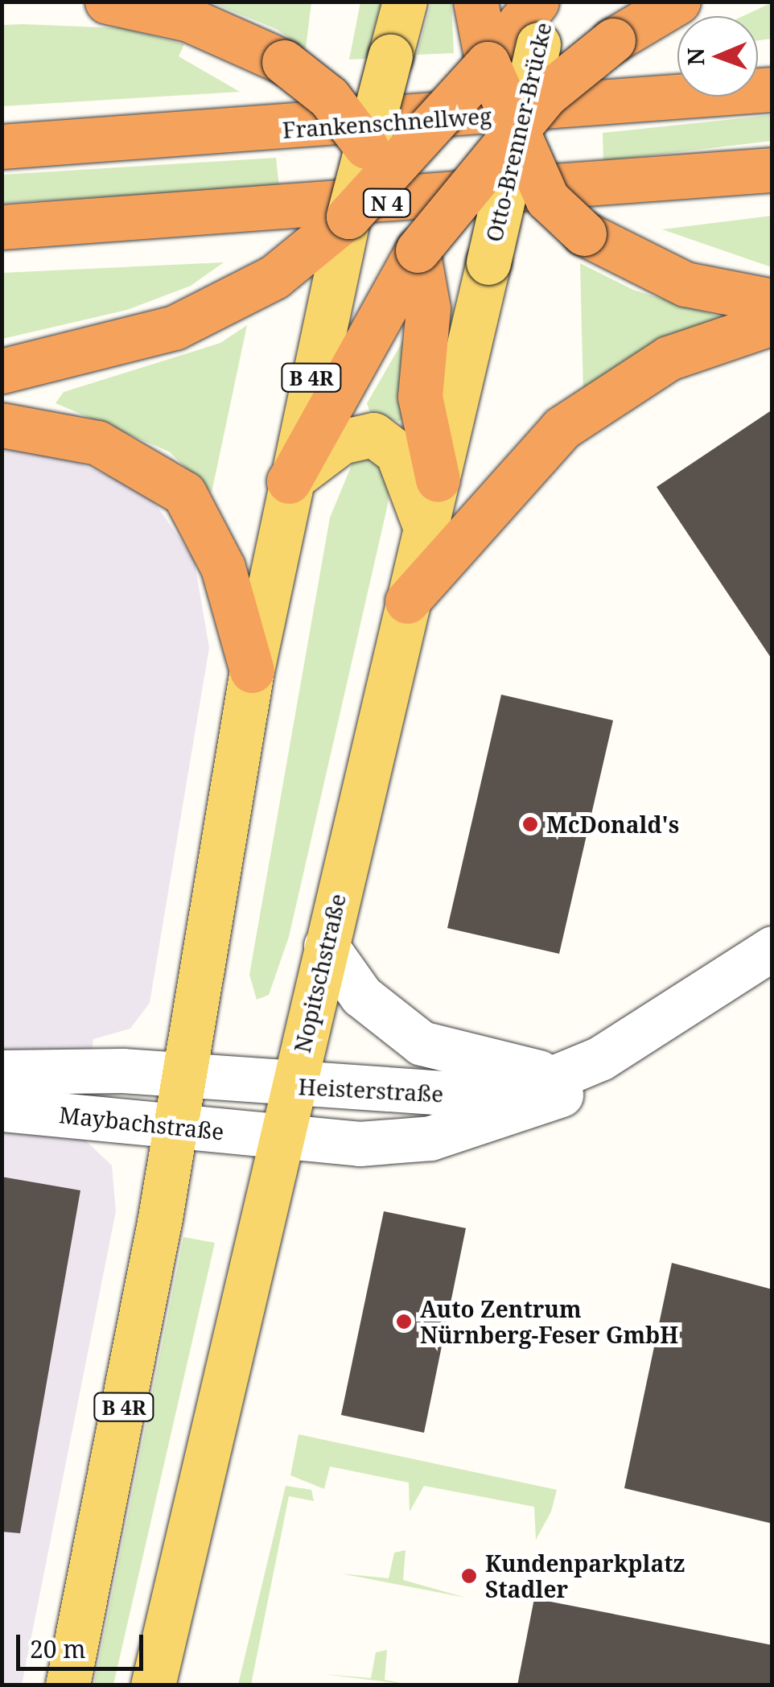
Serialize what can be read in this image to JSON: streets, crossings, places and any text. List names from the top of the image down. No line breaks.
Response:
{"streets":{"highway":["Frankenschnellweg","N 4"],"main road":["Otto-Brenner-Brücke","B 4R","Nopitschstraße"],"street":["Heisterstraße","Maybachstraße"]},"crossings":[["Otto-Brenner-Brücke","Nopitschstraße"],["B 4R","Heisterstraße"],["B 4R","Maybachstraße"],["Nopitschstraße","Heisterstraße"],["Nopitschstraße","Maybachstraße"],["Heisterstraße","Maybachstraße"]],"places":["McDonald's","Auto Zentrum Nürnberg-Feser GmbH","Kundenparkplatz Stadler"],"scale_bar":"20 m","north":"left"}
